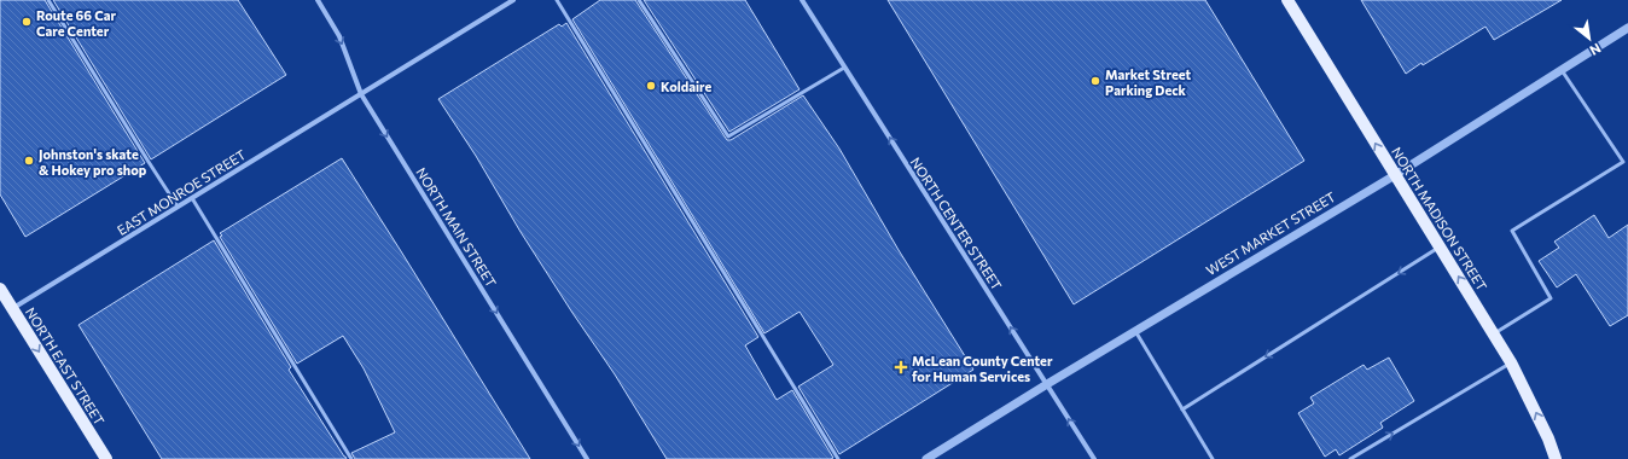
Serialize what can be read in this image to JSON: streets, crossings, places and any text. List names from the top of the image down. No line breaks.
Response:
{"streets":{"main road":["NORTH MADISON STREET","NORTH EAST STREET"],"street":["EAST MONROE STREET","NORTH CENTER STREET","NORTH MAIN STREET","WEST MARKET STREET"]},"crossings":[["EAST MONROE STREET","NORTH MAIN STREET"],["EAST MONROE STREET","NORTH EAST STREET"],["NORTH MADISON STREET","WEST MARKET STREET"],["NORTH CENTER STREET","WEST MARKET STREET"]],"one_way":["NORTH MADISON STREET","NORTH CENTER STREET","NORTH MAIN STREET","NORTH EAST STREET"],"places":{"other":["Route 66 Car Care Center","Market Street Parking Deck","Koldaire","Johnston's skate & Hokey pro shop"],"health":["McLean County Center for Human Services"]},"north":"bottom right"}
